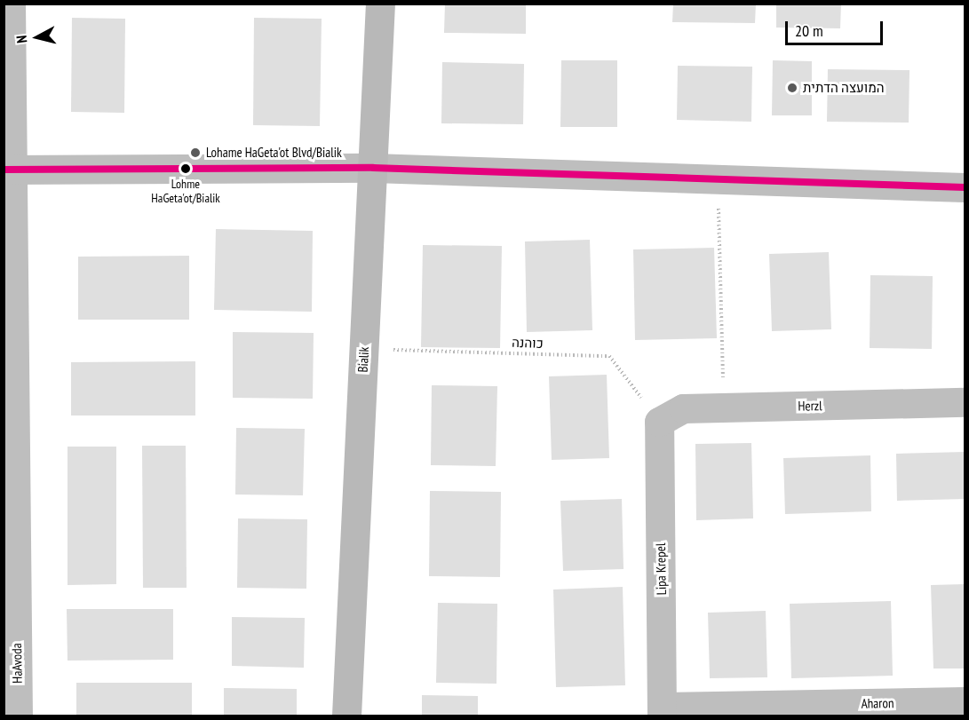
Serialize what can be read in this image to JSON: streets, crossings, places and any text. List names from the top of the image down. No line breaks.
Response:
{"streets":{"street":["Bialik","Herzl","Lipa Krepel","HaAvoda","Aharon"],"path":["כוהנה"]},"crossings":[["כוהנה","Bialik"],["כוהנה","Herzl"],["כוהנה","Lipa Krepel"],["Herzl","Lipa Krepel"],["Lipa Krepel","Aharon"]],"places":["המועצה הדתית","Lohame HaGeta'ot Blvd/Bialik","Lohme HaGeta'ot/Bialik"],"scale_bar":"20 m","north":"left"}
